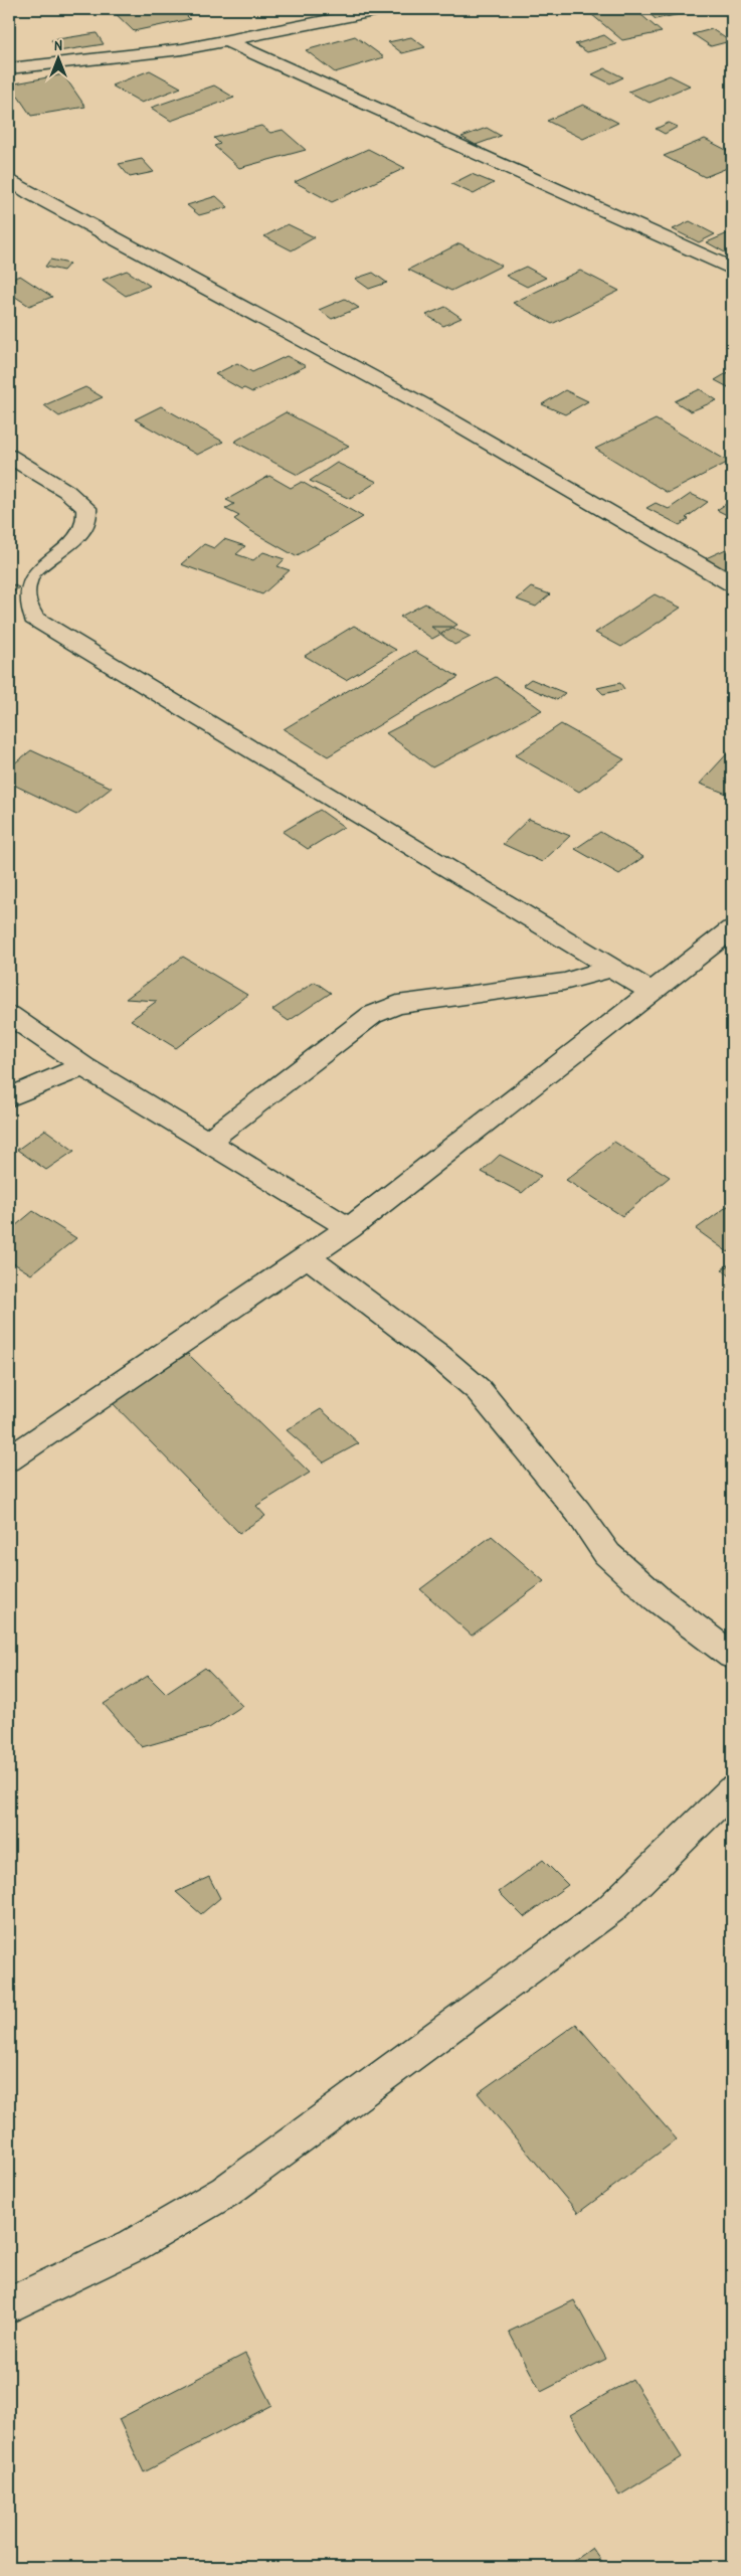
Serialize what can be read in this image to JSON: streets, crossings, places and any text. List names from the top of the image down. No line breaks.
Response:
{"north":"top"}
